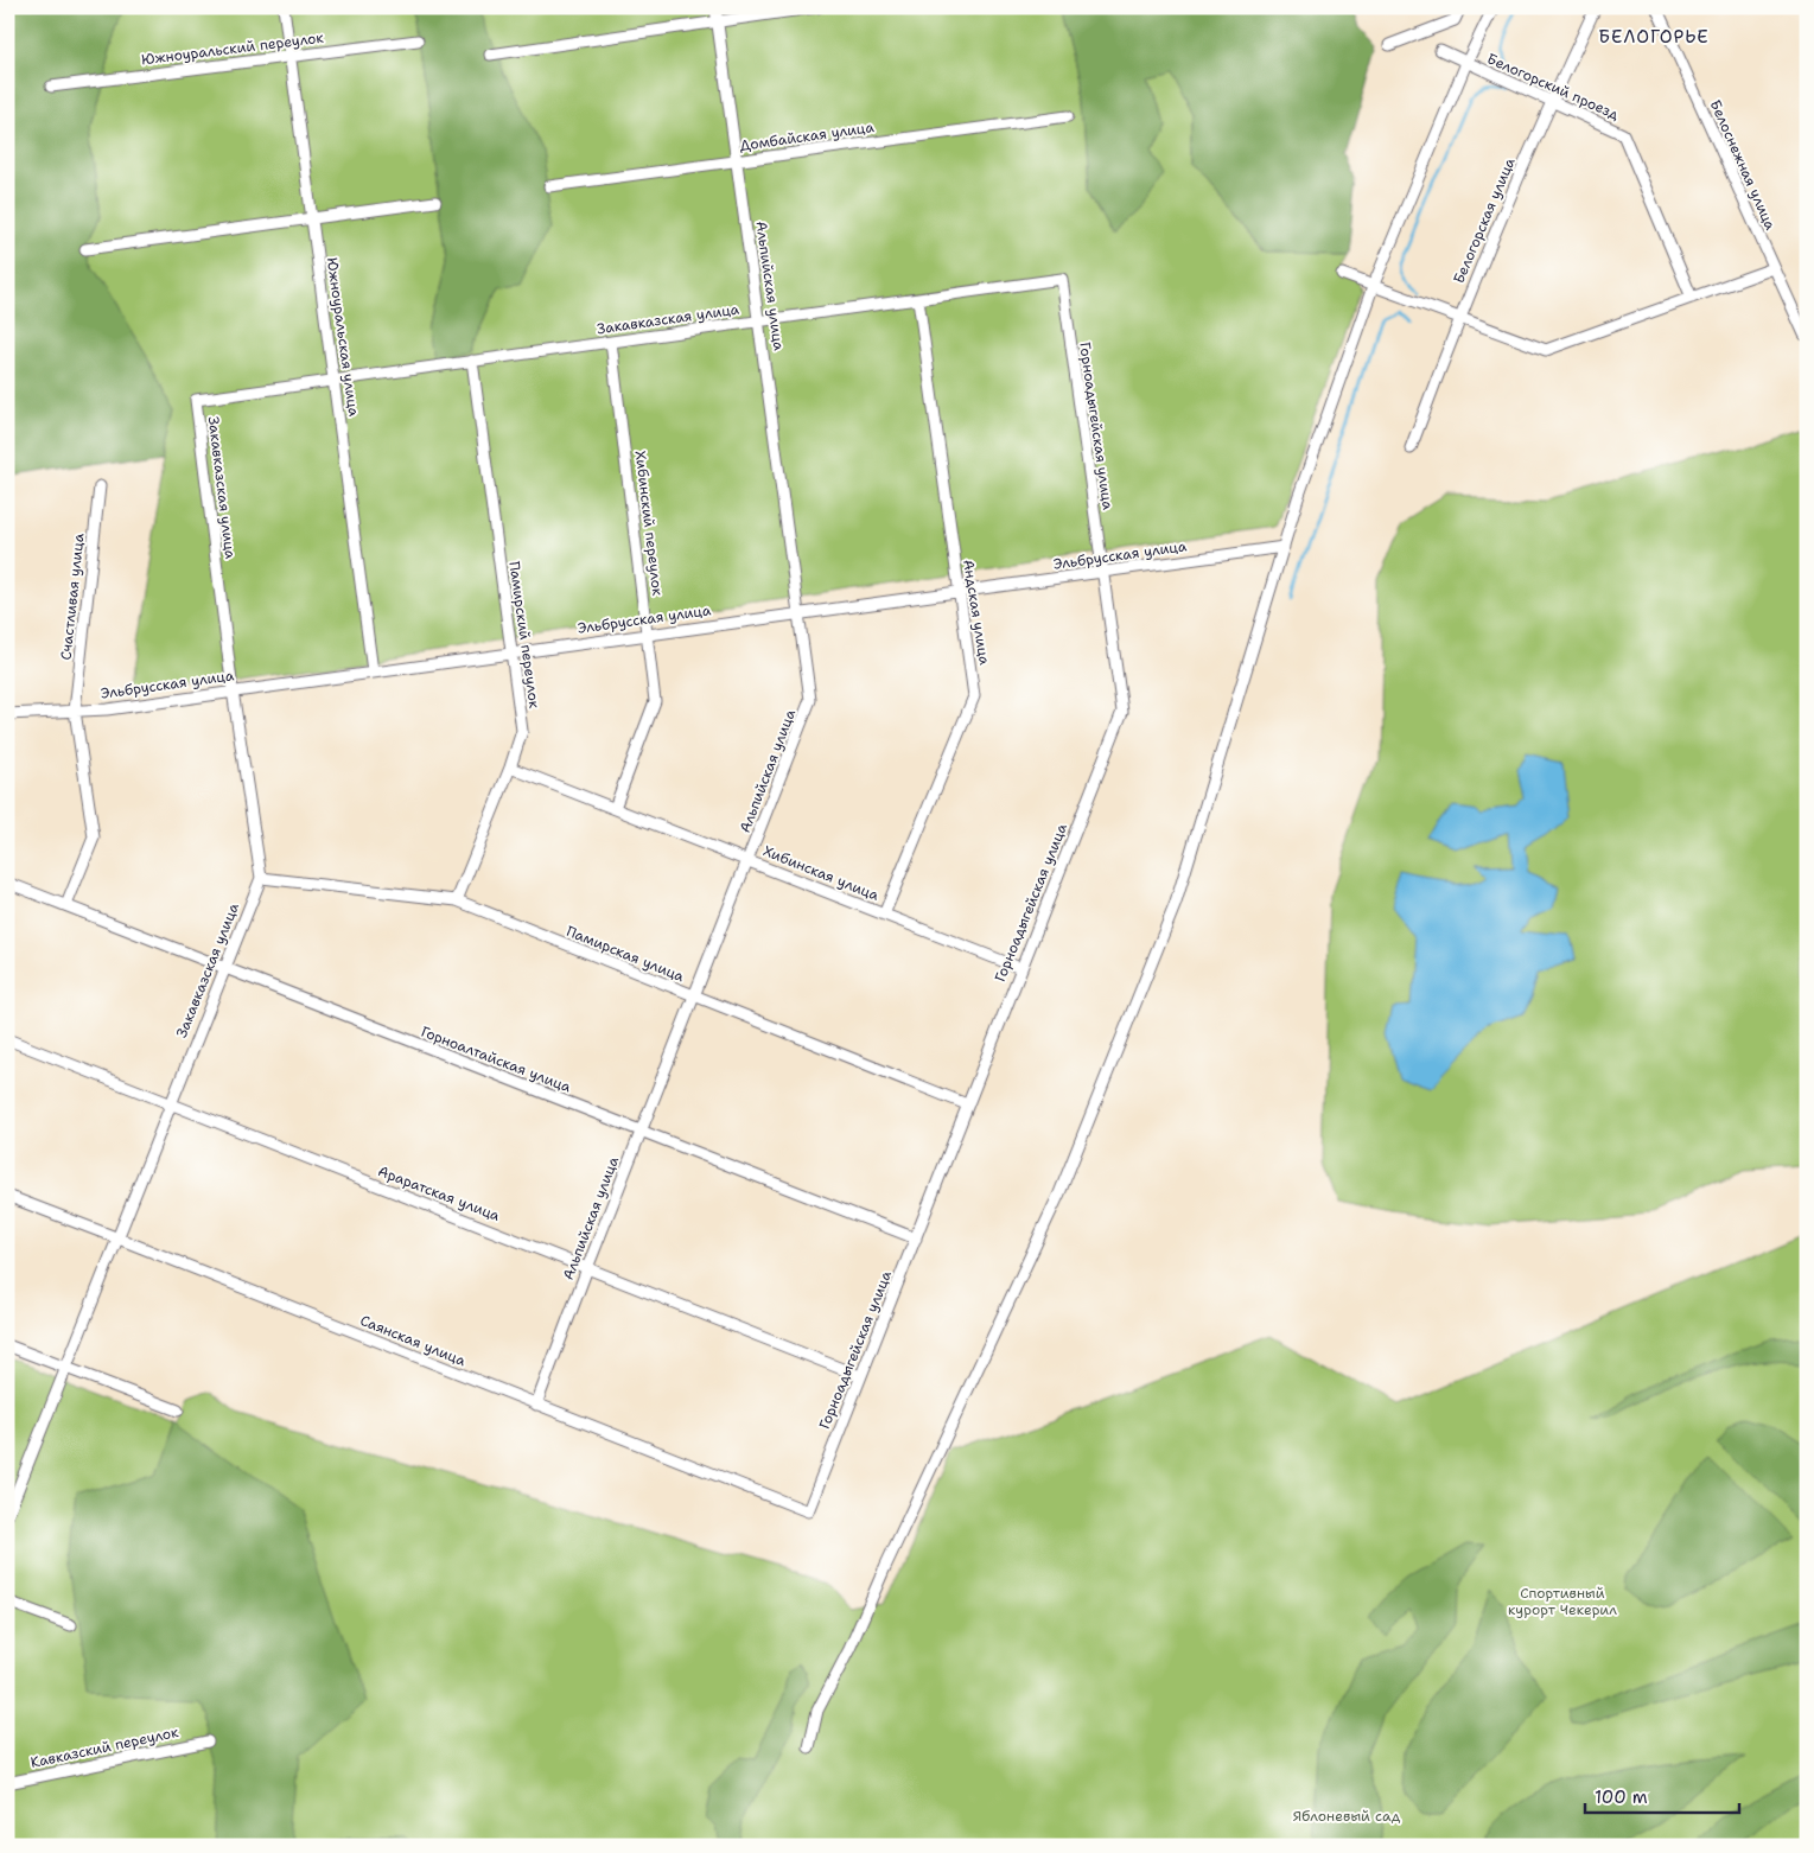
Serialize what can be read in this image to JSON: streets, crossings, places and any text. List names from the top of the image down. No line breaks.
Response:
{"streets":{"street":["Южноуральский переулок","Белогорский проезд","Домбайская улица","Белоснежная улица","Белогорская улица","Альпийская улица","Закавказская улица","Южноуральская улица","Горноадыгейская улица","Хибинский переулок","Эльбрусская улица","Счастливая улица","Андская улица","Памирский переулок","Хибинская улица","Памирская улица","Горноалтайская улица","Араратская улица","Саянская улица","Кавказский переулок"]},"crossings":[["Южноуральский переулок","Южноуральская улица"],["Белогорский проезд","Белогорская улица"],["Домбайская улица","Альпийская улица"],["Альпийская улица","Закавказская улица"],["Альпийская улица","Эльбрусская улица"],["Альпийская улица","Хибинская улица"],["Альпийская улица","Памирская улица"],["Альпийская улица","Горноалтайская улица"],["Альпийская улица","Араратская улица"],["Альпийская улица","Саянская улица"],["Закавказская улица","Южноуральская улица"],["Закавказская улица","Горноадыгейская улица"],["Закавказская улица","Хибинский переулок"],["Закавказская улица","Эльбрусская улица"],["Закавказская улица","Андская улица"],["Закавказская улица","Памирский переулок"],["Закавказская улица","Памирская улица"],["Закавказская улица","Горноалтайская улица"],["Закавказская улица","Араратская улица"],["Закавказская улица","Саянская улица"],["Южноуральская улица","Эльбрусская улица"],["Горноадыгейская улица","Эльбрусская улица"],["Горноадыгейская улица","Хибинская улица"],["Горноадыгейская улица","Памирская улица"],["Горноадыгейская улица","Горноалтайская улица"],["Горноадыгейская улица","Араратская улица"],["Горноадыгейская улица","Саянская улица"],["Хибинский переулок","Эльбрусская улица"],["Хибинский переулок","Хибинская улица"],["Эльбрусская улица","Счастливая улица"],["Эльбрусская улица","Андская улица"],["Эльбрусская улица","Памирский переулок"],["Андская улица","Хибинская улица"],["Памирский переулок","Хибинская улица"],["Памирский переулок","Памирская улица"]],"districts":["БЕЛОГОРЬЕ"],"parks":["Спортивный курорт Чекерил","Яблоневый сад"],"scale_bar":"100 m"}
